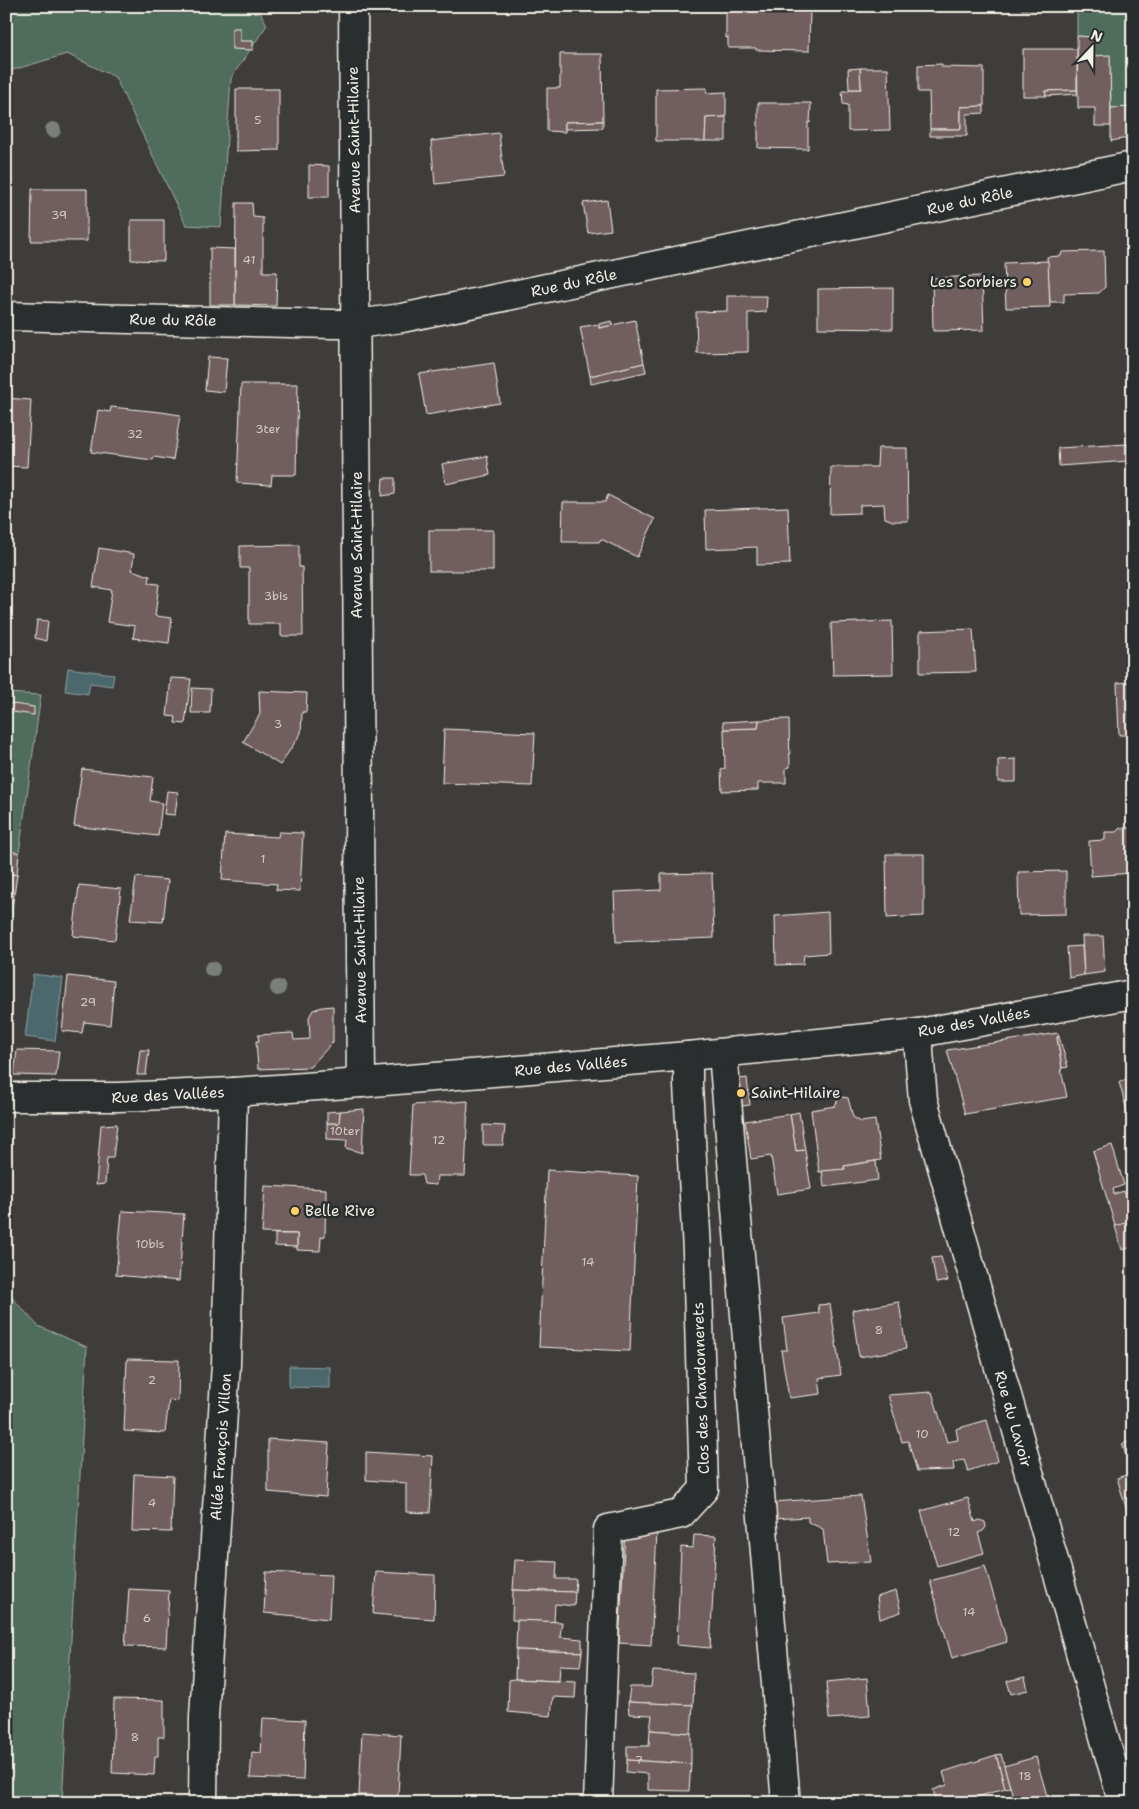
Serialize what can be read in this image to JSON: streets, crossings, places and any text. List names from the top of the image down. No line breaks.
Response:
{"streets":{"street":["Avenue Saint-Hilaire","Rue du Rôle","Rue des Vallées","Clos des Chardonnerets","Rue du Lavoir","Allée François Villon"]},"crossings":[["Avenue Saint-Hilaire","Rue du Rôle"],["Avenue Saint-Hilaire","Rue des Vallées"],["Rue des Vallées","Clos des Chardonnerets"],["Rue des Vallées","Rue du Lavoir"],["Rue des Vallées","Allée François Villon"]],"places":["Les Sorbiers","Saint-Hilaire","Belle Rive"],"house_numbers":["5","39","41","3ter","32","3bis","3","1","29","10ter","12","10bis","14","8","2","10","4","12","14","6","8","7","18"],"north":"top"}
